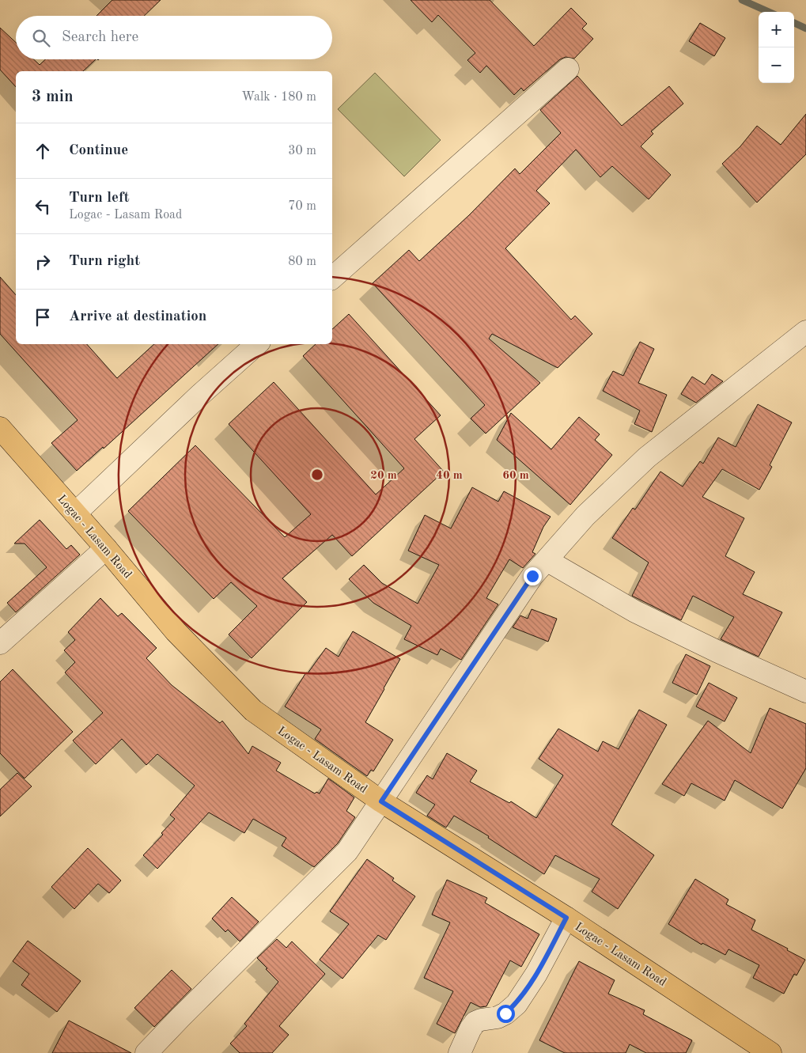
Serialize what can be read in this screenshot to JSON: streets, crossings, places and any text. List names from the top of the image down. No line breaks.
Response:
{"streets":{"main road":["Logac - Lasam Road"]},"page":{"map_buttons":["+","−"],"search":"Search here","heading":["3 min","Walk · 180 m"],"list":[["Continue","30 m"],["Turn left","Logac - Lasam Road","70 m"],["Turn right","80 m"],"Arrive at destination"]},"rings":["20 m","40 m","60 m"]}
